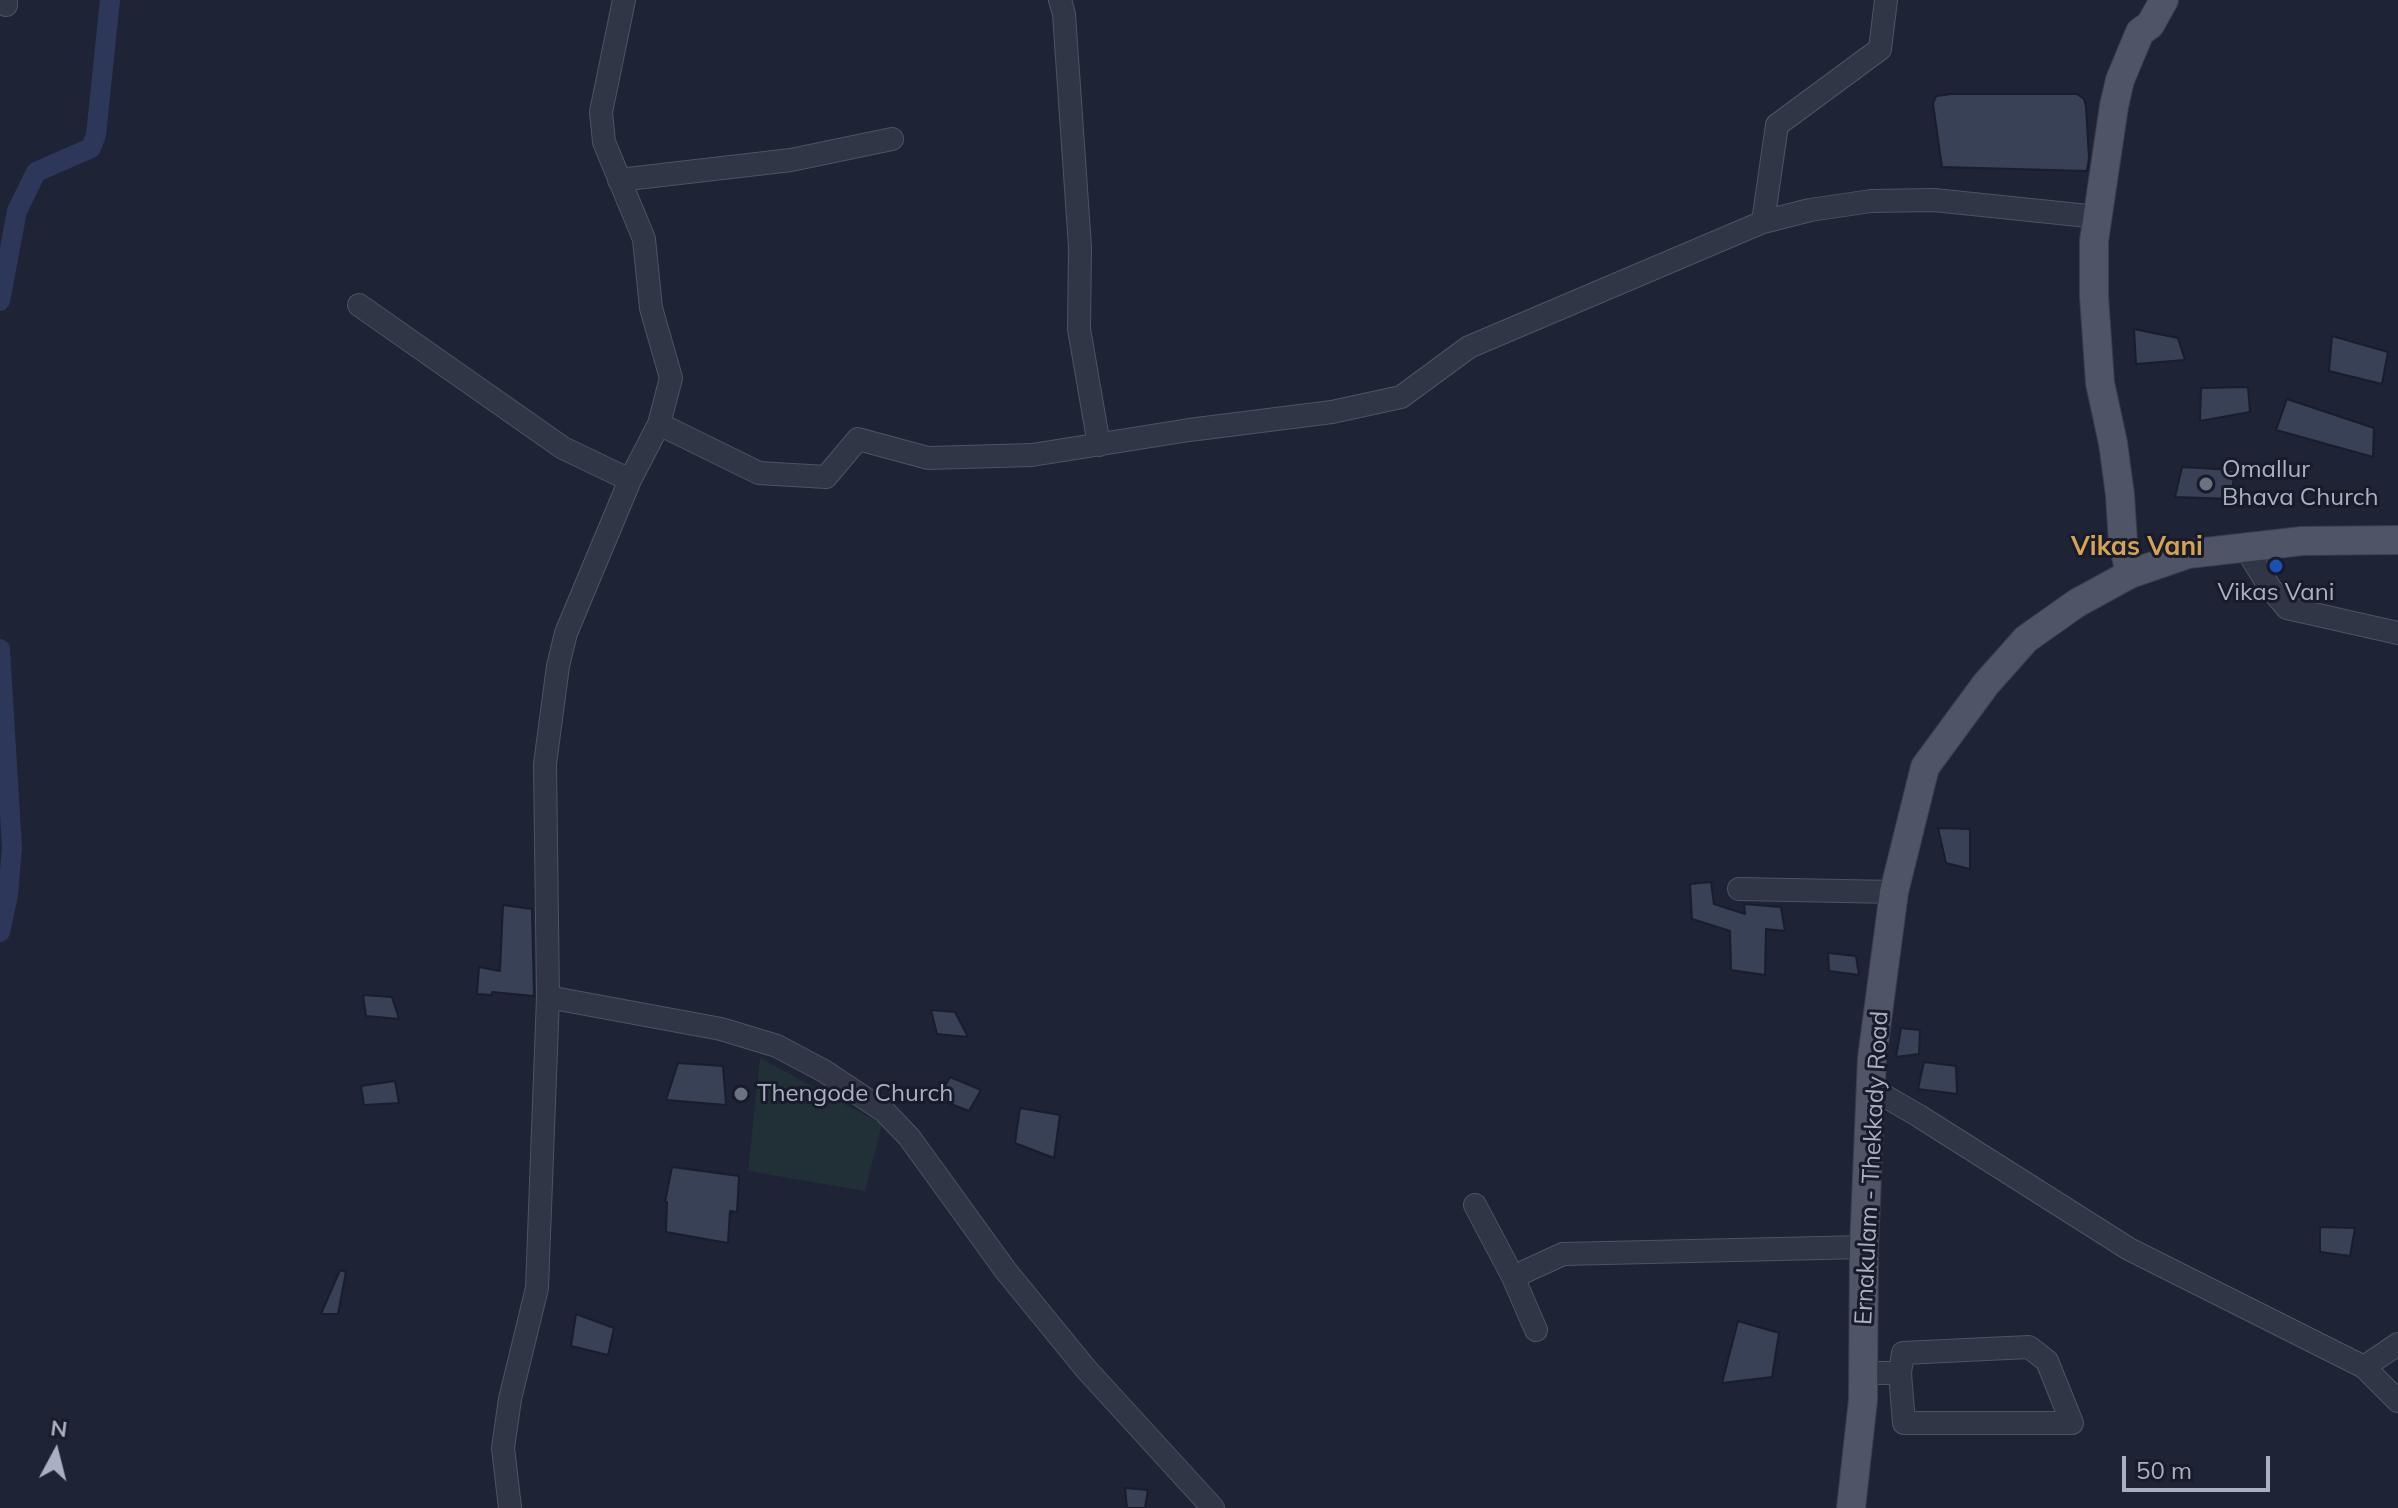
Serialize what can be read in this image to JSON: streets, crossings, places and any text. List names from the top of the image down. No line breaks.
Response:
{"streets":{"main road":["Ernakulam - Thekkady Road"]},"districts":["Vikas Vani"],"places":["Omallur Bhava Church","Vikas Vani","Thengode Church"],"scale_bar":"50 m","north":"top"}
